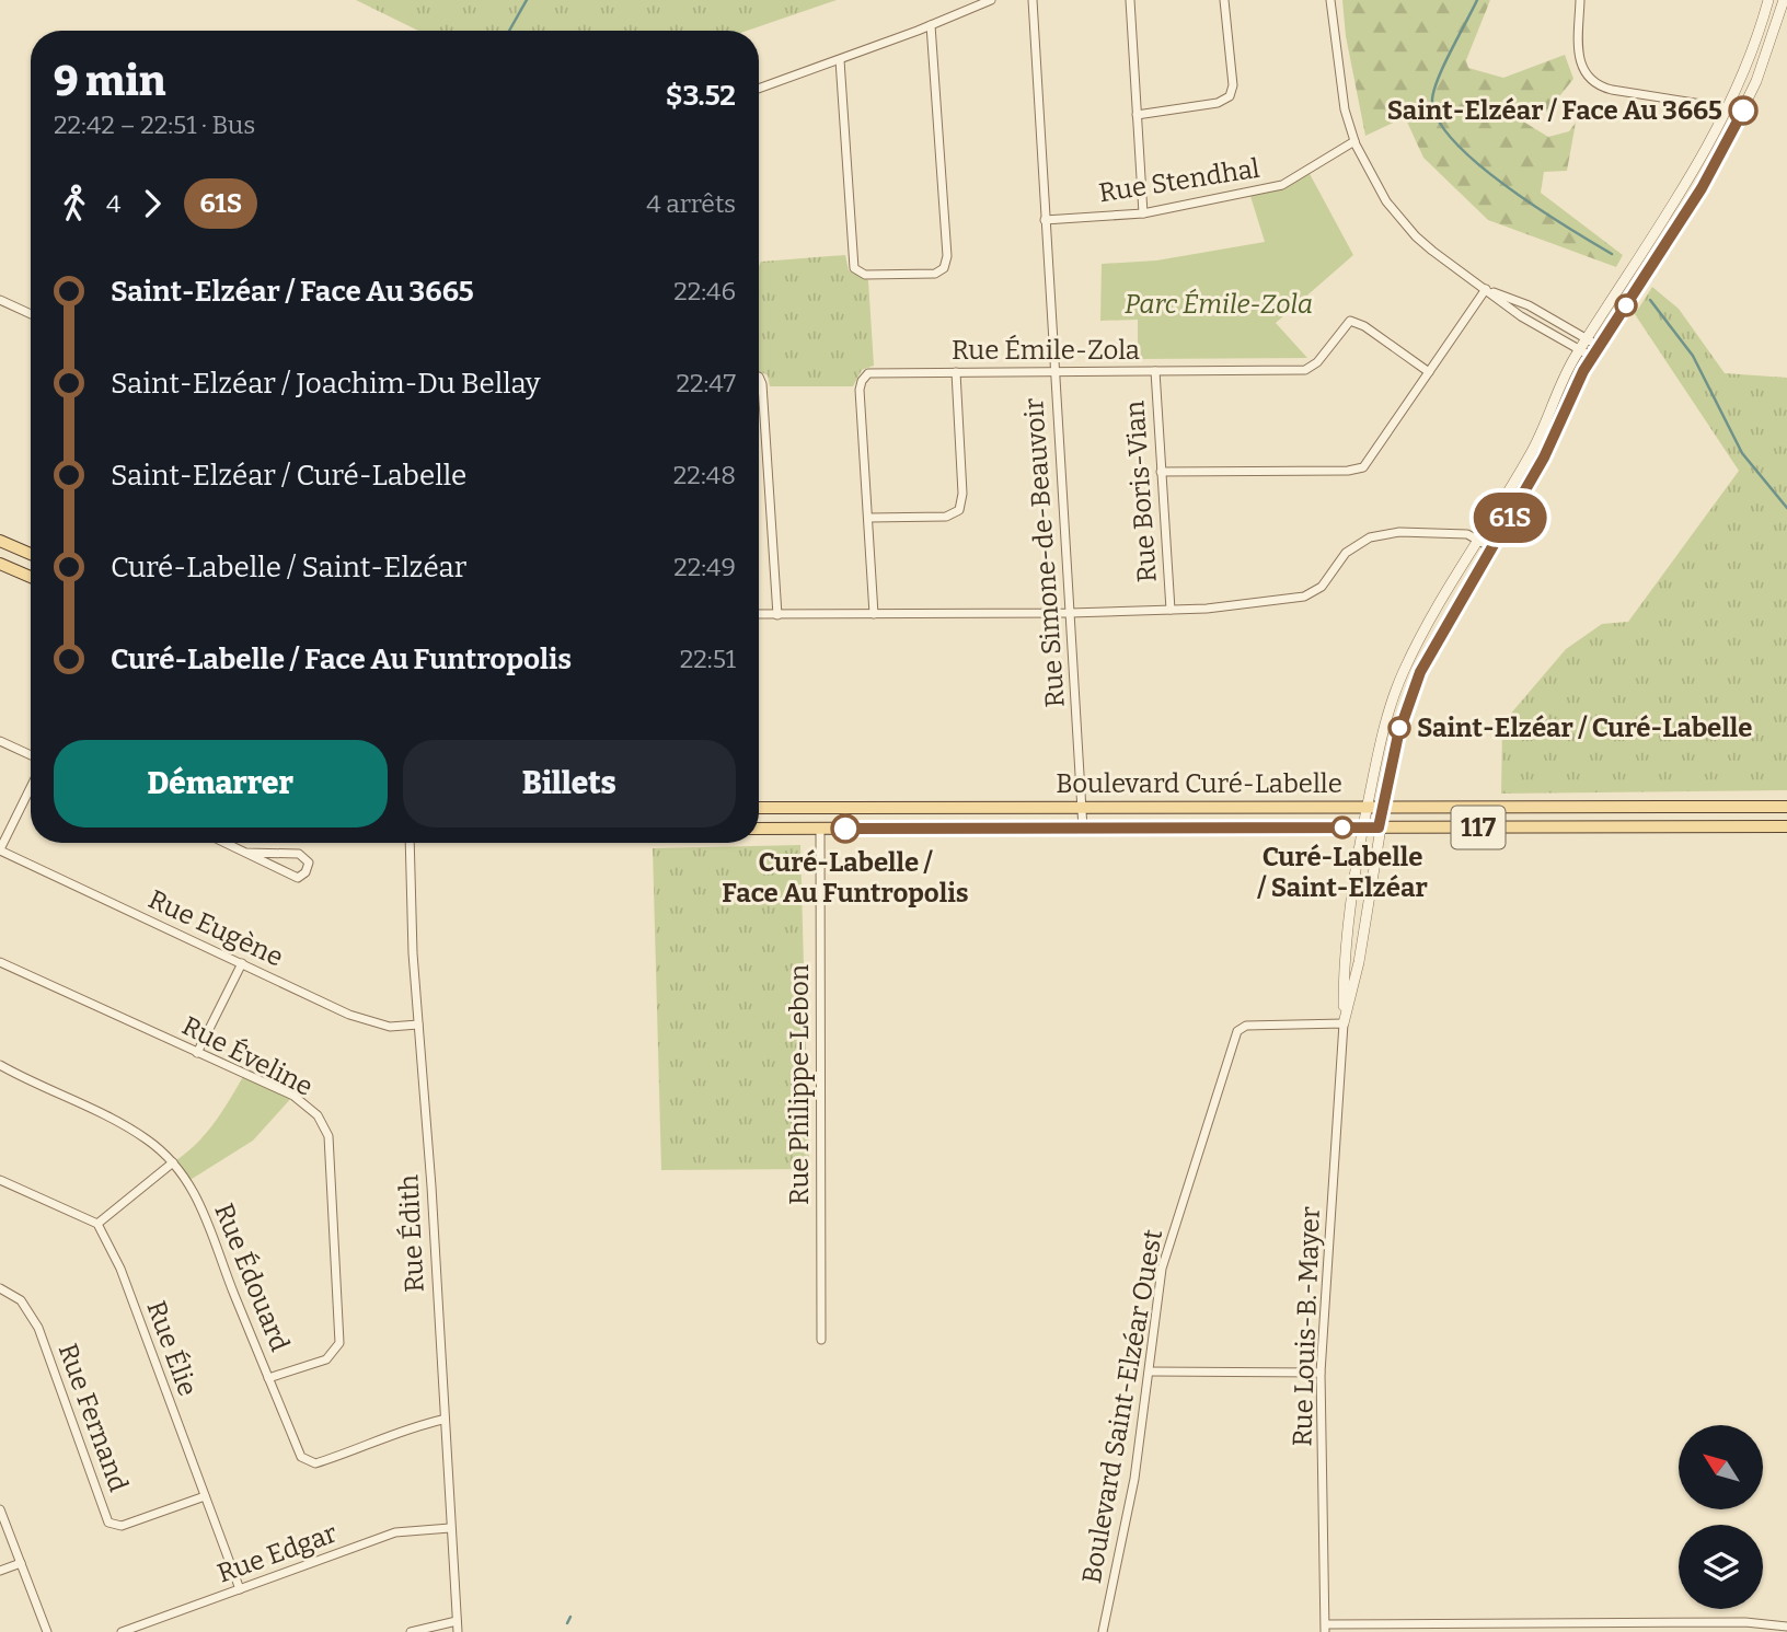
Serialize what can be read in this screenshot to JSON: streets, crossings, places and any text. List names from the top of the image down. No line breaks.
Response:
{"streets":{"main road":["Boulevard Curé-Labelle","117"],"street":["Rue Stendhal","Rue Émile-Zola","Rue Boris-Vian","Rue Simone-de-Beauvoir","Rue Eugène","Rue Éveline","Rue Philippe-Lebon","Rue Édith","Rue Édouard","Rue Louis-B.-Mayer","Rue Élie","Boulevard Saint-Elzéar Ouest","Rue Fernand","Rue Edgar"]},"crossings":[["Rue Stendhal","Rue Simone-de-Beauvoir"],["Rue Émile-Zola","Rue Boris-Vian"],["Rue Émile-Zola","Rue Simone-de-Beauvoir"],["Rue Simone-de-Beauvoir","Boulevard Curé-Labelle"],["Boulevard Curé-Labelle","Rue Philippe-Lebon"],["Boulevard Curé-Labelle","Rue Louis-B.-Mayer"],["Rue Eugène","Rue Édith"],["Rue Éveline","Rue Édouard"],["Rue Édith","Rue Édouard"],["Rue Édith","Rue Edgar"],["Rue Louis-B.-Mayer","Boulevard Saint-Elzéar Ouest"],["Rue Élie","Rue Fernand"],["Rue Élie","Rue Edgar"]],"parks":["Parc Émile-Zola"],"places":["Saint-Elzéar / Face Au 3665","Saint-Elzéar / Curé-Labelle","Curé-Labelle / Saint-Elzéar","Curé-Labelle / Face Au Funtropolis"],"lines":["bus line 61S"],"north":"top left","page":{"on_map":"61S","heading":["9 min","22:42 – 22:51 · Bus","$3.52"],"legs":["4","61S","4 arrêts"],"list":[{"name":"Saint-Elzéar / Face Au 3665","value":"22:46"},{"name":"Saint-Elzéar / Joachim-Du Bellay","value":"22:47"},{"name":"Saint-Elzéar / Curé-Labelle","value":"22:48"},{"name":"Curé-Labelle / Saint-Elzéar","value":"22:49"},{"name":"Curé-Labelle / Face Au Funtropolis","value":"22:51"}],"buttons":["Démarrer","Billets"]}}
